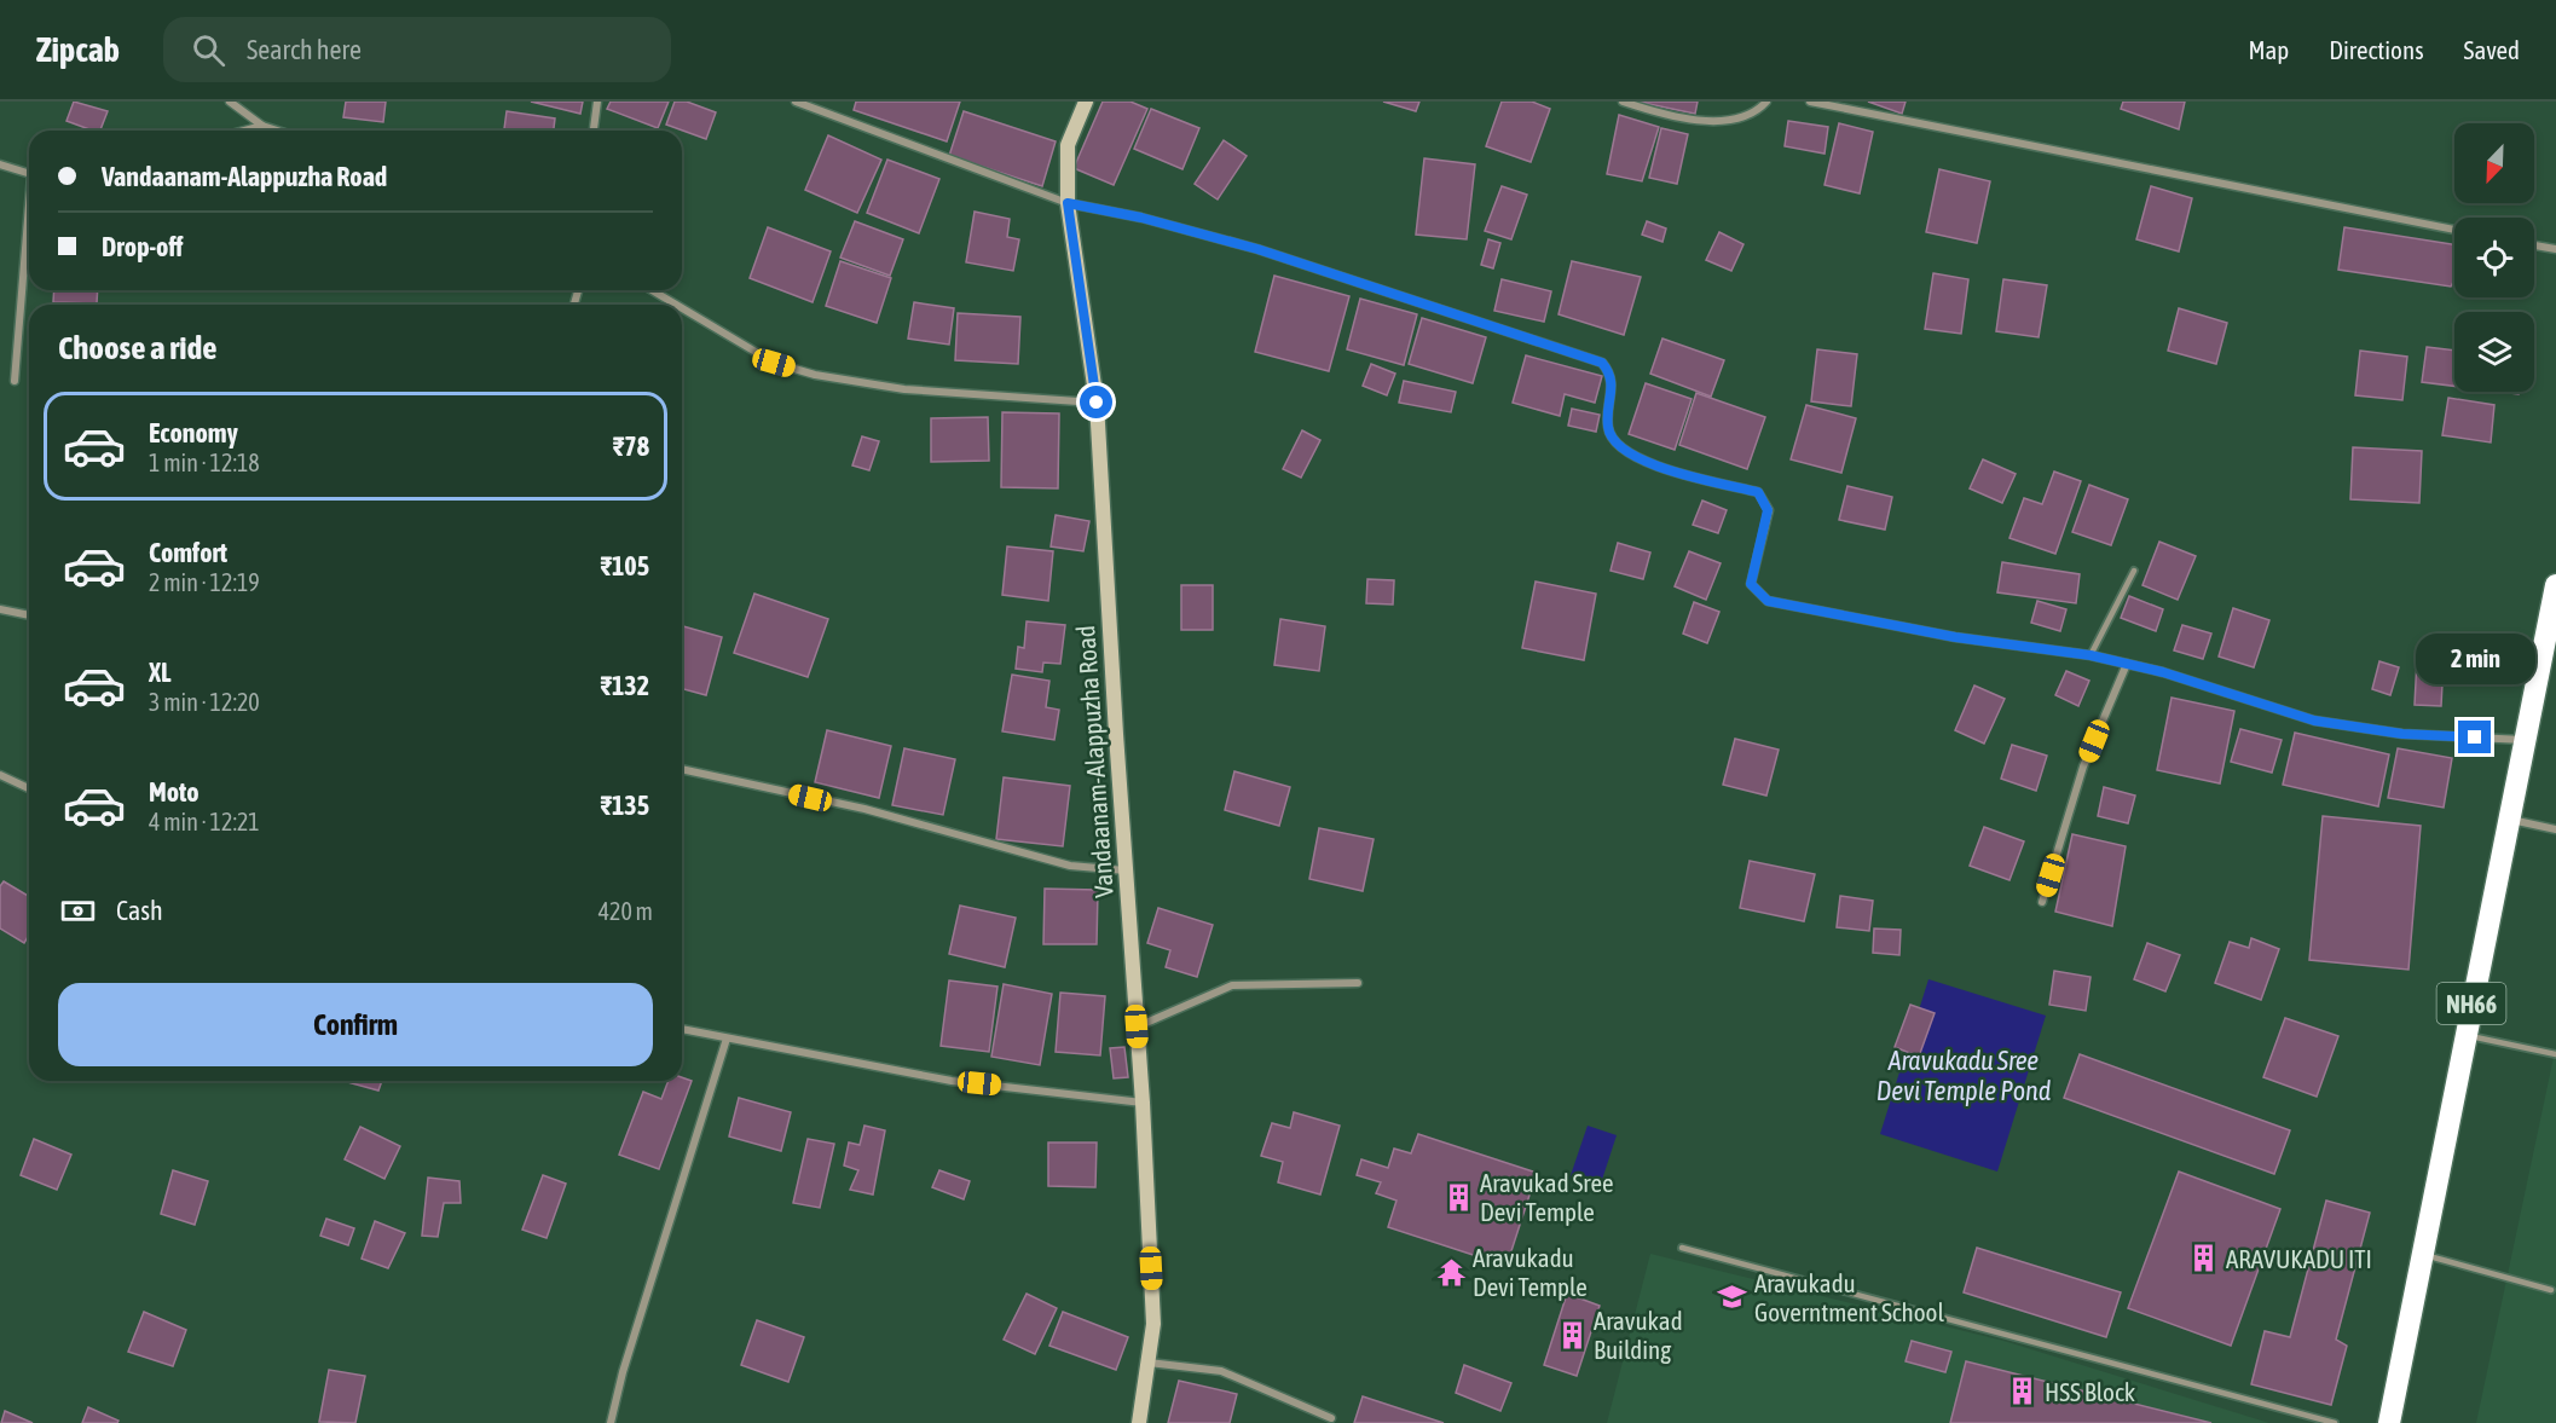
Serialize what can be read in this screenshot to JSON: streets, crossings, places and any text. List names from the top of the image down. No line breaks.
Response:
{"streets":{"highway":["NH66"],"main road":["Vandaanam-Alappuzha Road"]},"water":["Aravukadu Sree Devi Temple Pond"],"places":{"building":["Aravukad Sree Devi Temple","ARAVUKADU ITI","Aravukad Building","HSS Block"],"temple":["Aravukadu Devi Temple"],"school or university":["Aravukadu Governtment School"]},"north":"bottom left","page":{"header":"Zipcab","search":"Search here","nav":["Map","Directions","Saved"],"banner":["Vandaanam-Alappuzha Road","Drop-off"],"heading":"Choose a ride","list":[{"name":"Economy","note":"1 min · 12:18","value":"₹78"},{"name":"Comfort","note":"2 min · 12:19","value":"₹105"},{"name":"XL","note":"3 min · 12:20","value":"₹132"},{"name":"Moto","note":"4 min · 12:21","value":"₹135"}],"bubble":"2 min","pay":["Cash","420 m"],"buttons":"Confirm"}}
